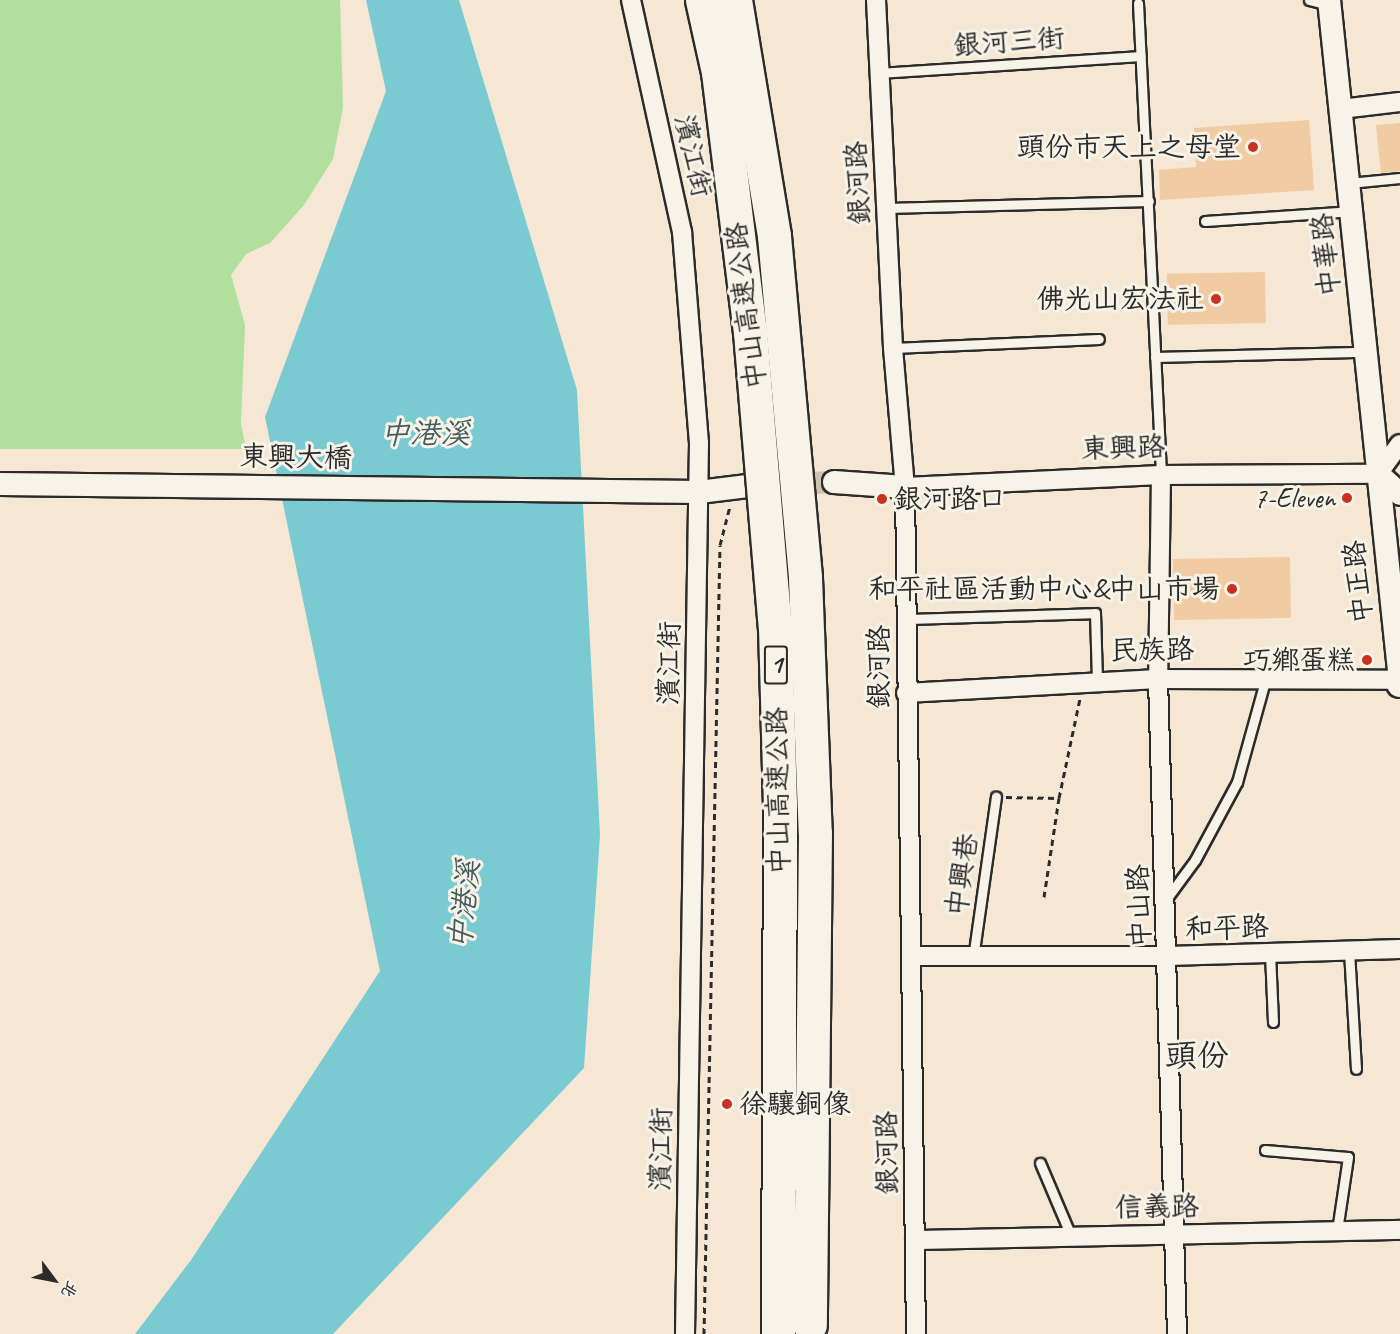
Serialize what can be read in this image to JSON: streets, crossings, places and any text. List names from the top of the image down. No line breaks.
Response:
{"streets":{"highway":["中山高速公路","1"],"street":["濱江街","銀河路","中華路","東興路","東興大橋","中正路","民族路","中山路","和平路","信義路"],"lane":["銀河三街","中興巷"]},"crossings":[["銀河三街","銀河路"],["濱江街","東興大橋"],["銀河路","東興路"],["銀河路","民族路"],["銀河路","和平路"],["銀河路","信義路"],["中華路","東興路"],["中華路","中正路"],["東興路","中正路"],["東興路","中山路"],["中正路","民族路"],["民族路","中山路"],["中興巷","和平路"],["中山路","和平路"],["中山路","信義路"]],"districts":["頭份"],"water":["中港溪"],"places":["頭份市天上之母堂","佛光山宏法社","7-Eleven","銀河路口","和平社區活動中心&中山市場","巧鄉蛋糕","徐驤銅像"],"north":"bottom right"}
